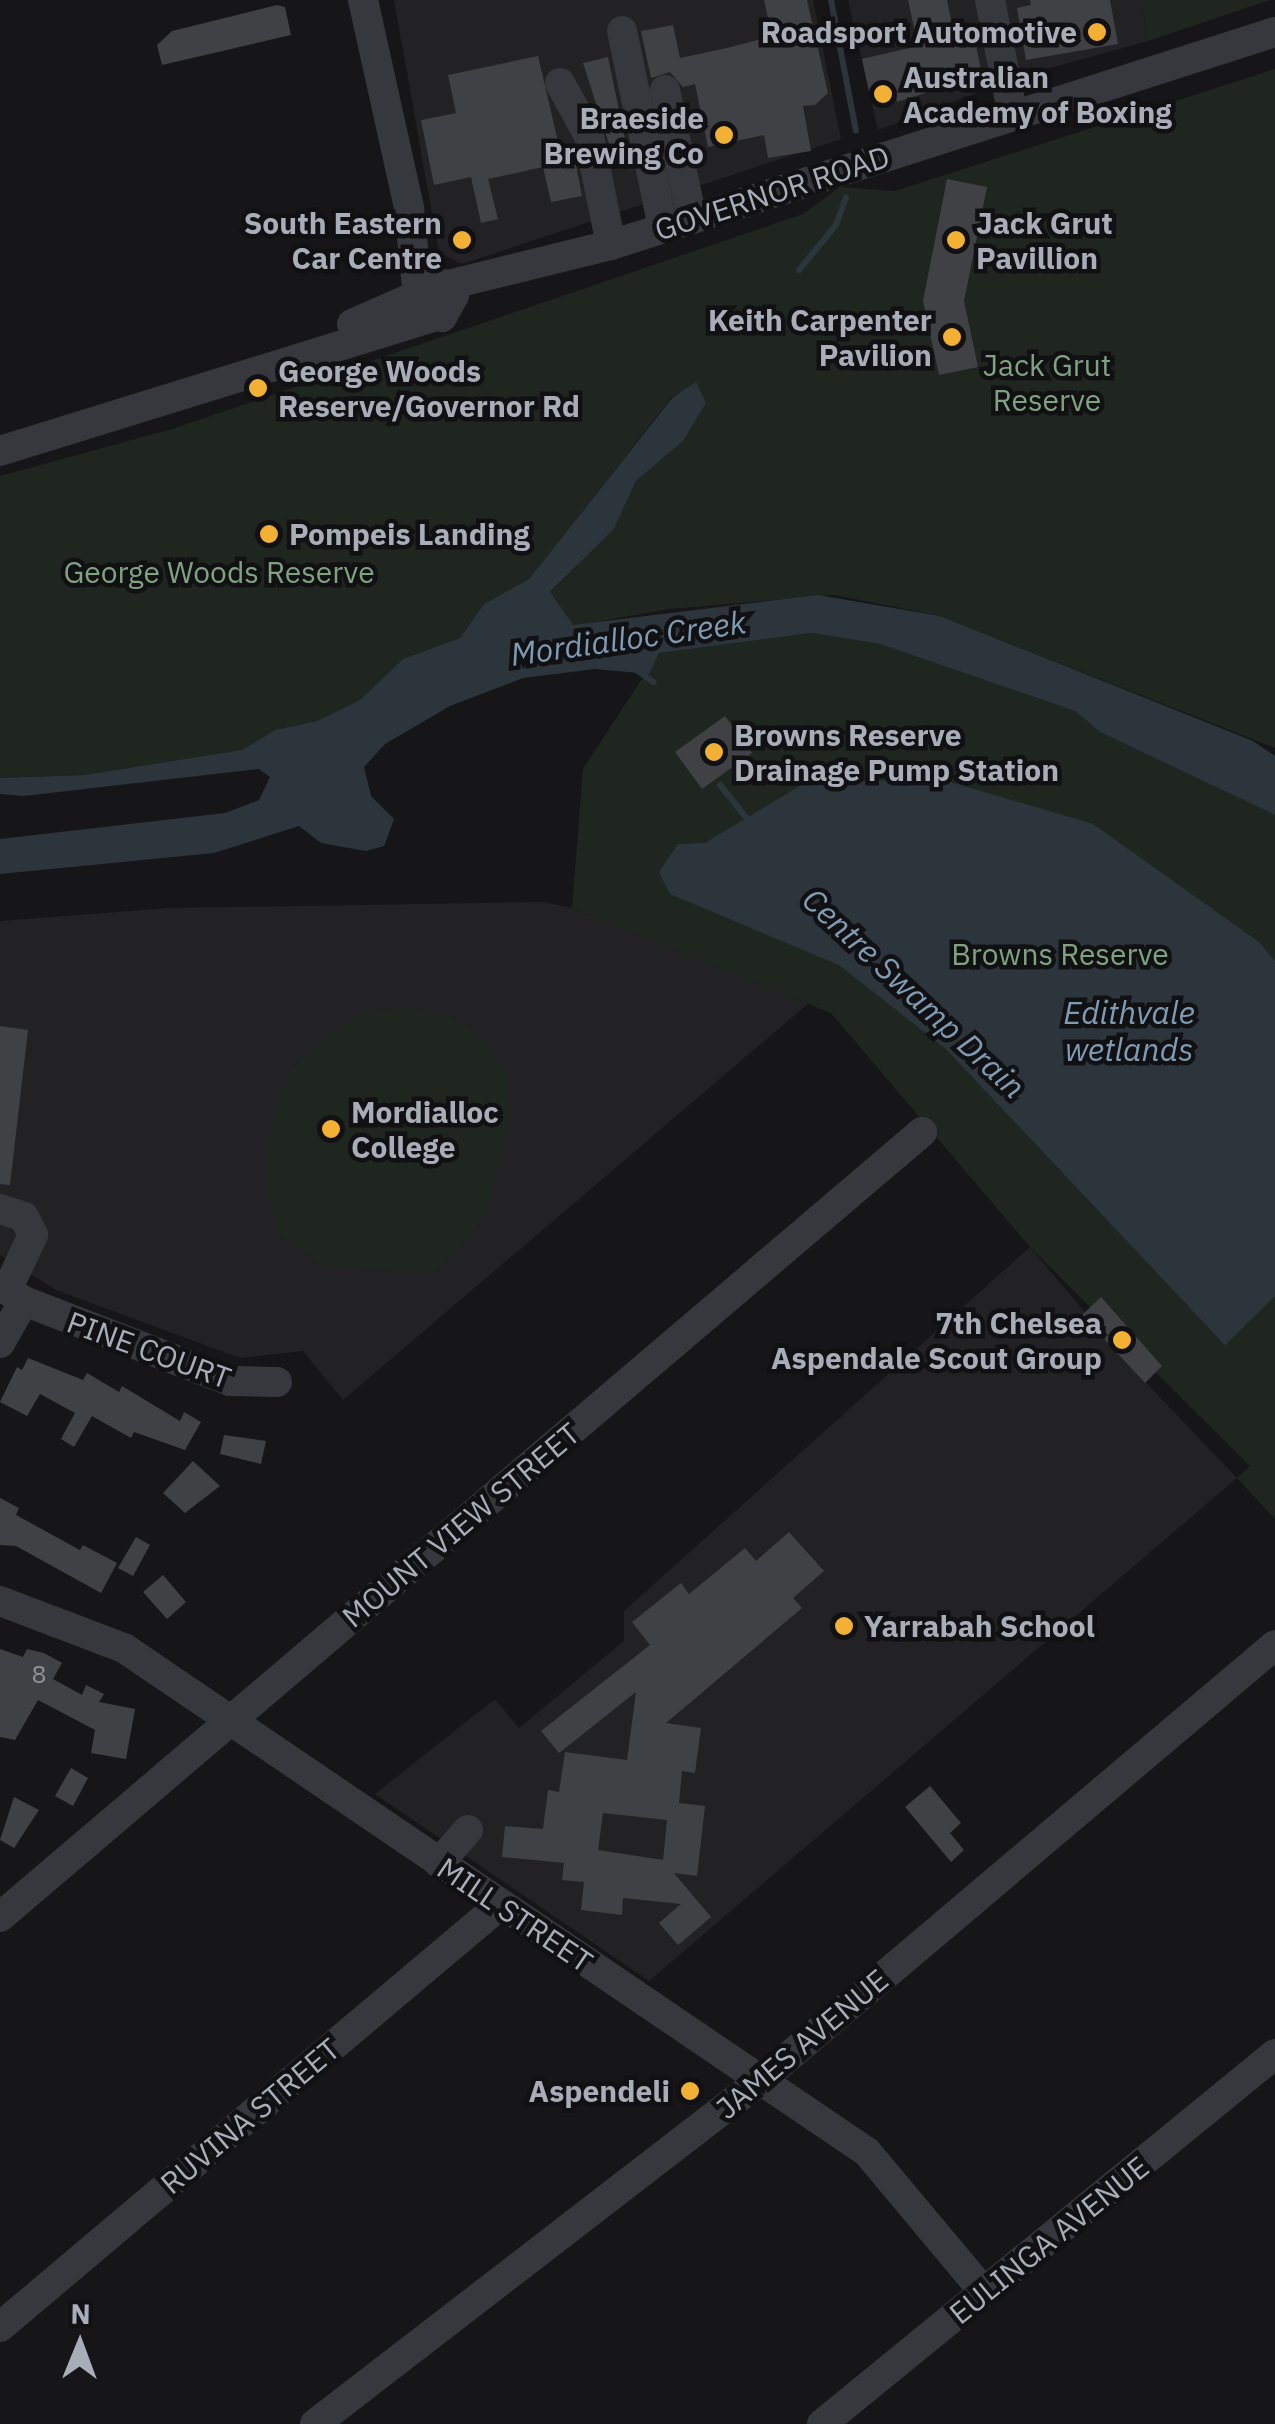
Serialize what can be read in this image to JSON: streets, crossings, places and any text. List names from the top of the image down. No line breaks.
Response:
{"streets":{"street":["GOVERNOR ROAD","PINE COURT","MOUNT VIEW STREET","MILL STREET","JAMES AVENUE","RUVINA STREET","EULINGA AVENUE"]},"crossings":[["MOUNT VIEW STREET","MILL STREET"],["MILL STREET","JAMES AVENUE"],["MILL STREET","RUVINA STREET"],["MILL STREET","EULINGA AVENUE"]],"water":["Mordialloc Creek","Centre Swamp Drain","Edithvale wetlands"],"parks":["Jack Grut Reserve","George Woods Reserve","Browns Reserve"],"places":["Roadsport Automotive","Australian Academy of Boxing","Braeside Brewing Co","South Eastern Car Centre","Jack Grut Pavillion","Keith Carpenter Pavilion","George Woods Reserve/Governor Rd","Pompeis Landing","Browns Reserve Drainage Pump Station","Mordialloc College","7th Chelsea Aspendale Scout Group","Yarrabah School","Aspendeli"],"house_numbers":["8"],"north":"top"}
